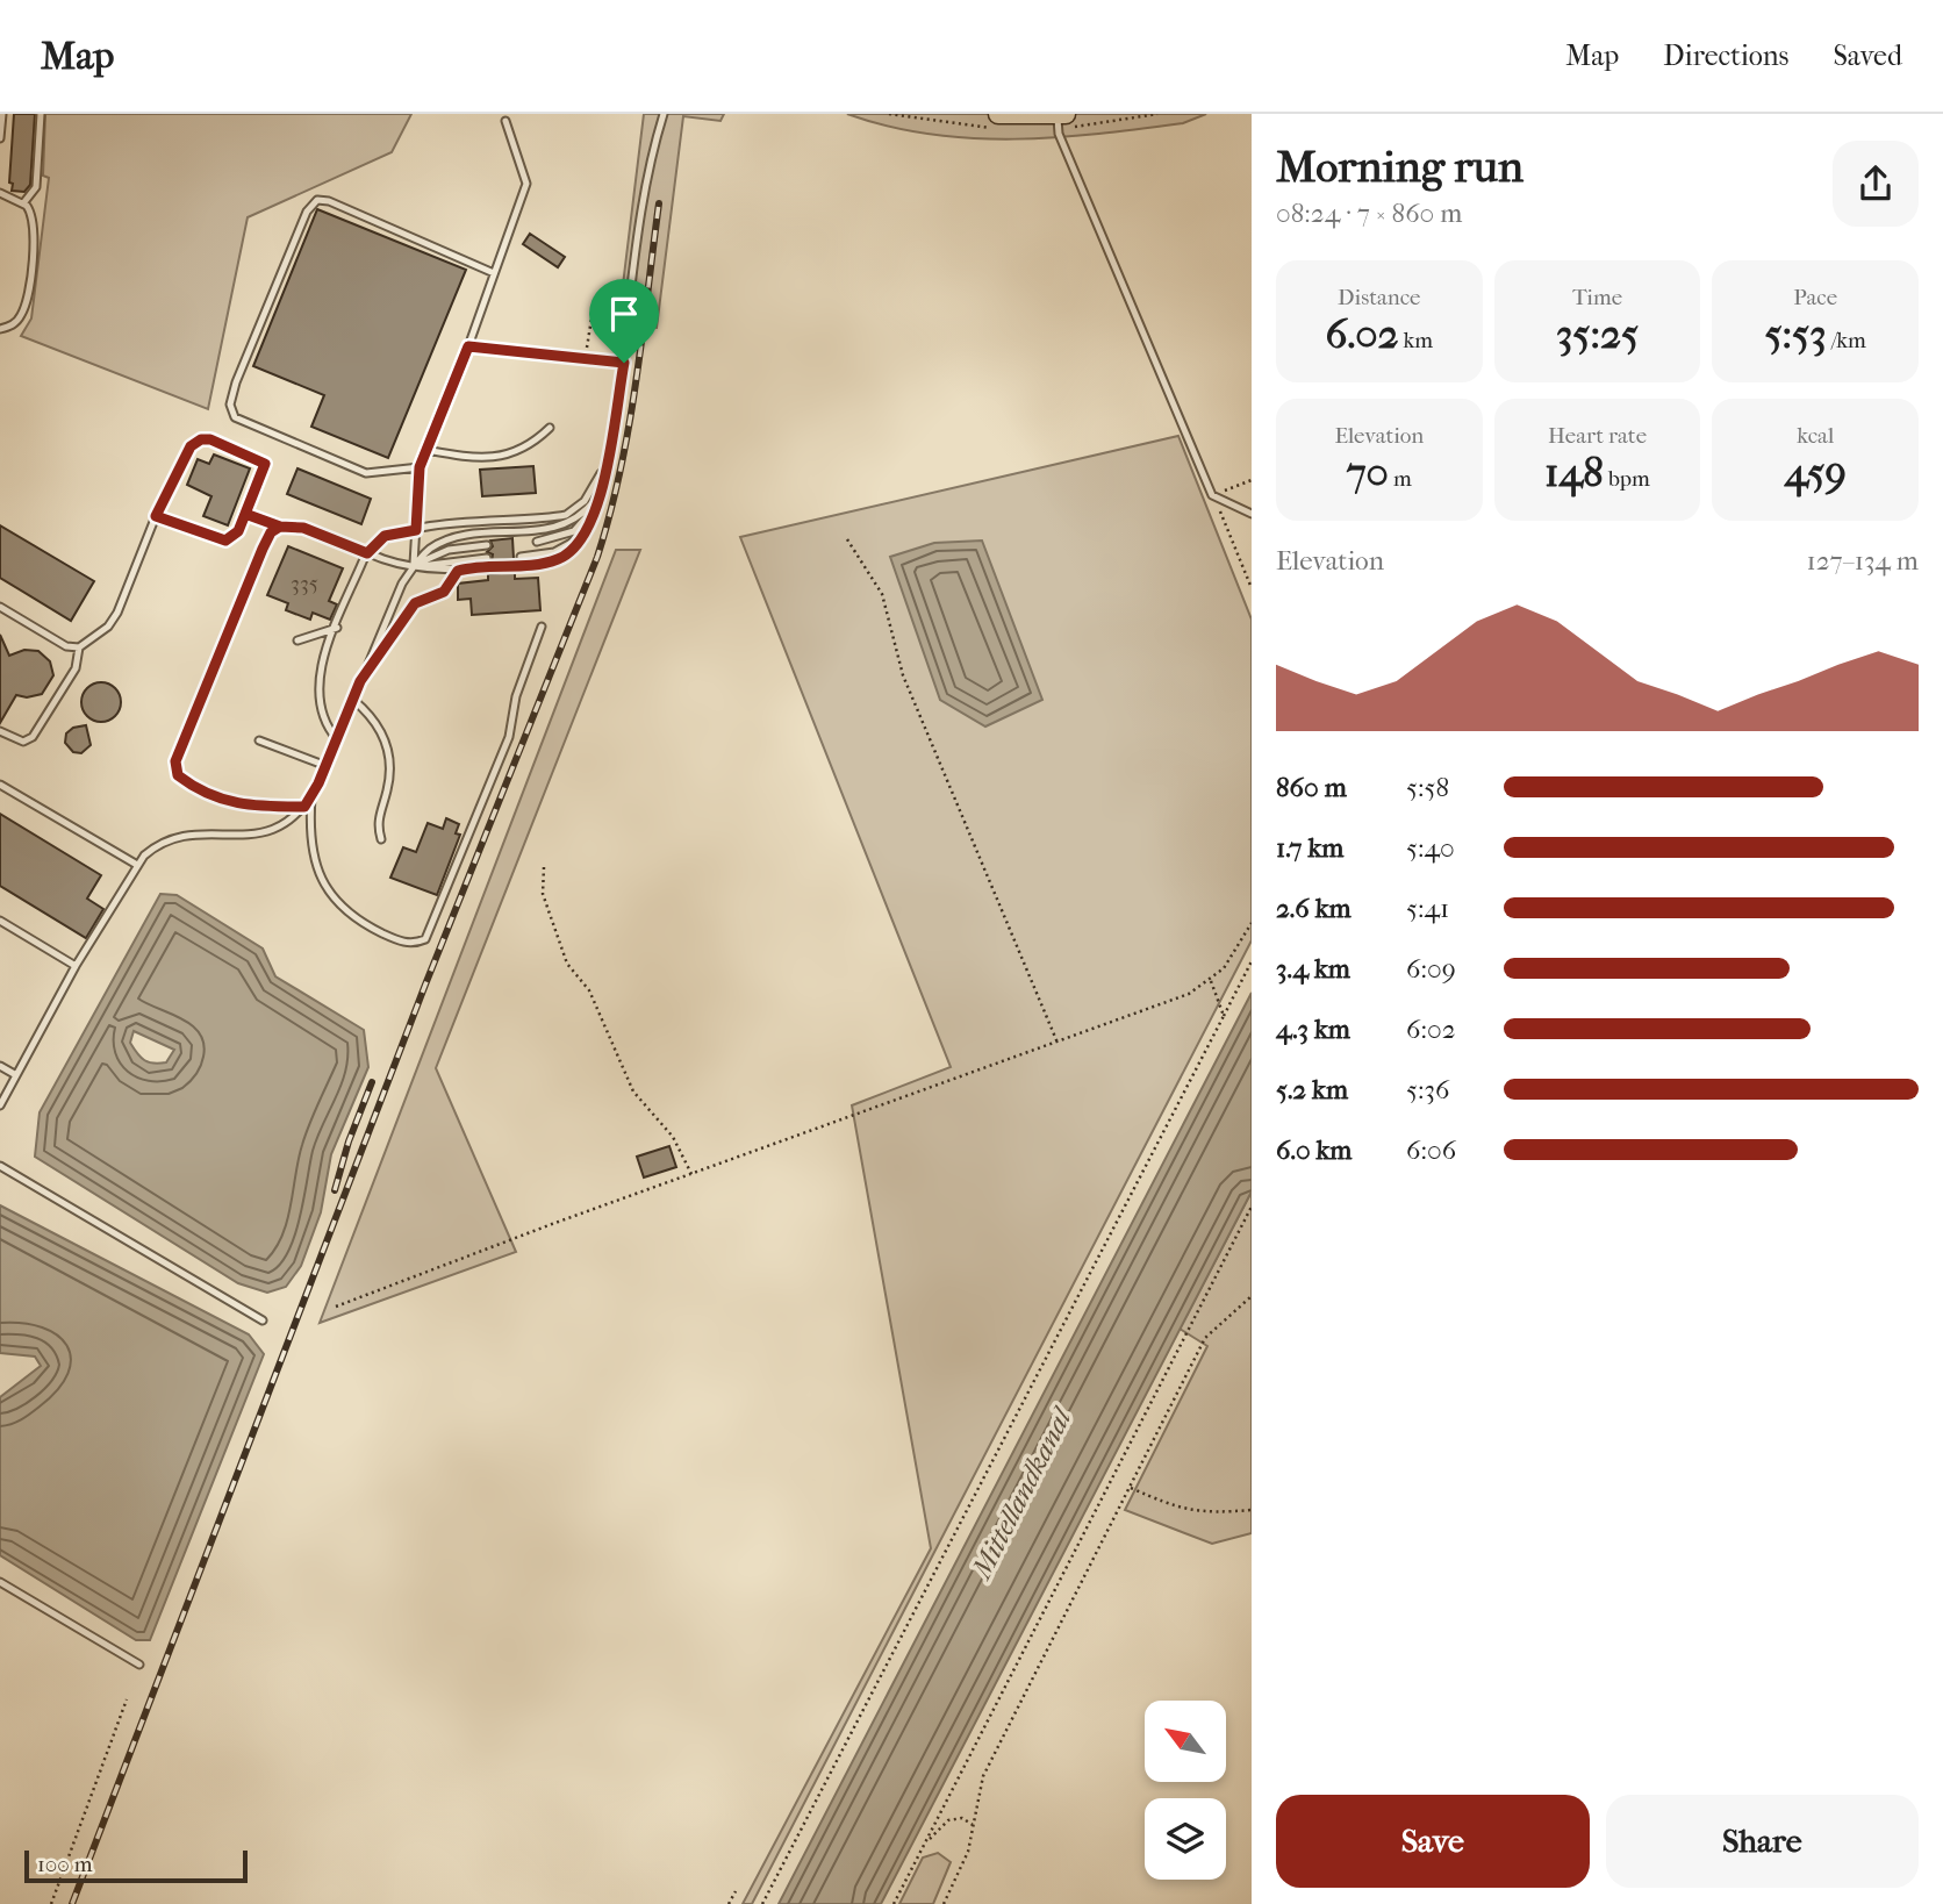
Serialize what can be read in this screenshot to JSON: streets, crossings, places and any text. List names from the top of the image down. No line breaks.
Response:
{"water":["Mittellandkanal"],"house_numbers":["335"],"scale_bar":"100 m","north":"top left","page":{"header":"Map","nav":["Map","Directions","Saved"],"heading":["Morning run","08:24 · 7 × 860 m"],"stats":[["Distance","6.02 km"],["Time","35:25"],["Pace","5:53 /km"],["Elevation","70 m"],["Heart rate","148 bpm"],["kcal","459"]],"chart":["Elevation","127–134 m"],"list":[{"name":"860 m","note":"5:58"},{"name":"1.7 km","note":"5:40"},{"name":"2.6 km","note":"5:41"},{"name":"3.4 km","note":"6:09"},{"name":"4.3 km","note":"6:02"},{"name":"5.2 km","note":"5:36"},{"name":"6.0 km","note":"6:06"}],"buttons":["Save","Share"],"scale":"100 m"}}
